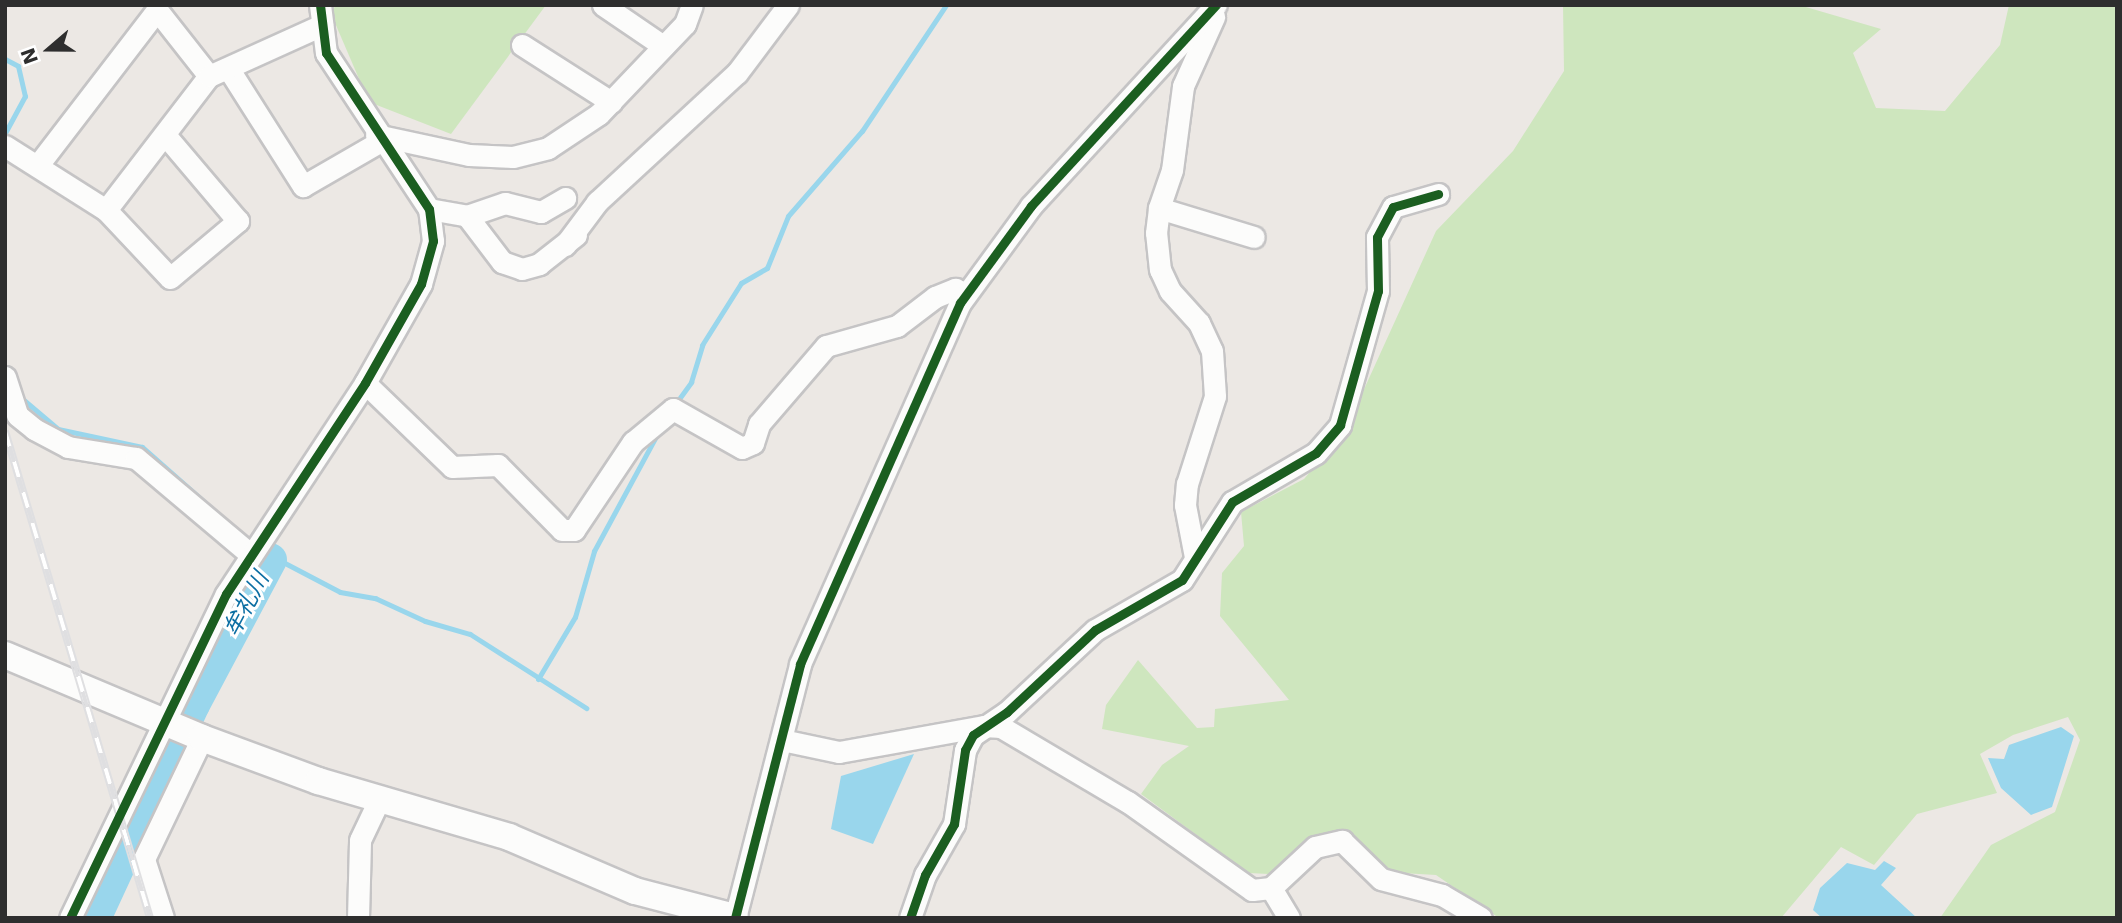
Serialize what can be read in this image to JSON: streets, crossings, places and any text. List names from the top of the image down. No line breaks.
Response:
{"water":["牟礼川"],"north":"left"}
